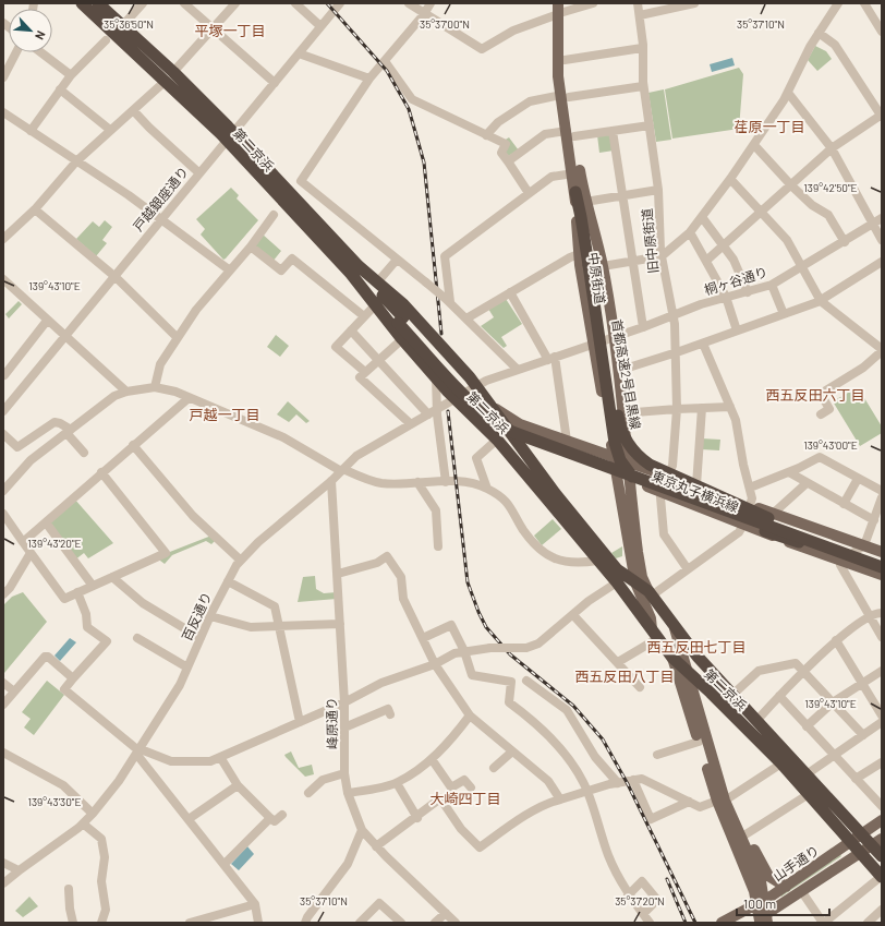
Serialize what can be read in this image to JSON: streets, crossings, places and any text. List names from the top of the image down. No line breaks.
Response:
{"streets":{"highway":["第二京浜","首都高速2号目黒線"],"main road":["中原街道","東京丸子横浜線","山手通り"],"street":["戸越銀座通り","旧中原街道","桐ヶ谷通り","百反通り","峰原通り"]},"crossings":[["第二京浜","戸越銀座通り"],["第二京浜","中原街道"],["第二京浜","首都高速2号目黒線"],["第二京浜","東京丸子横浜線"],["第二京浜","百反通り"],["第二京浜","山手通り"],["旧中原街道","桐ヶ谷通り"],["旧中原街道","東京丸子横浜線"],["中原街道","桐ヶ谷通り"],["中原街道","首都高速2号目黒線"],["中原街道","東京丸子横浜線"],["桐ヶ谷通り","百反通り"],["首都高速2号目黒線","東京丸子横浜線"],["百反通り","峰原通り"]],"districts":["平塚一丁目","荏原一丁目","西五反田六丁目","戸越一丁目","西五反田七丁目","西五反田八丁目","大崎四丁目"],"scale_bar":"100 m","north":"bottom right","coordinates":["35°36'50\"N","35°37'00\"N","35°37'10\"N","139°42'50\"E","139°43'10\"E","139°43'00\"E","139°43'20\"E","139°43'30\"E","35°37'20\"N"]}
